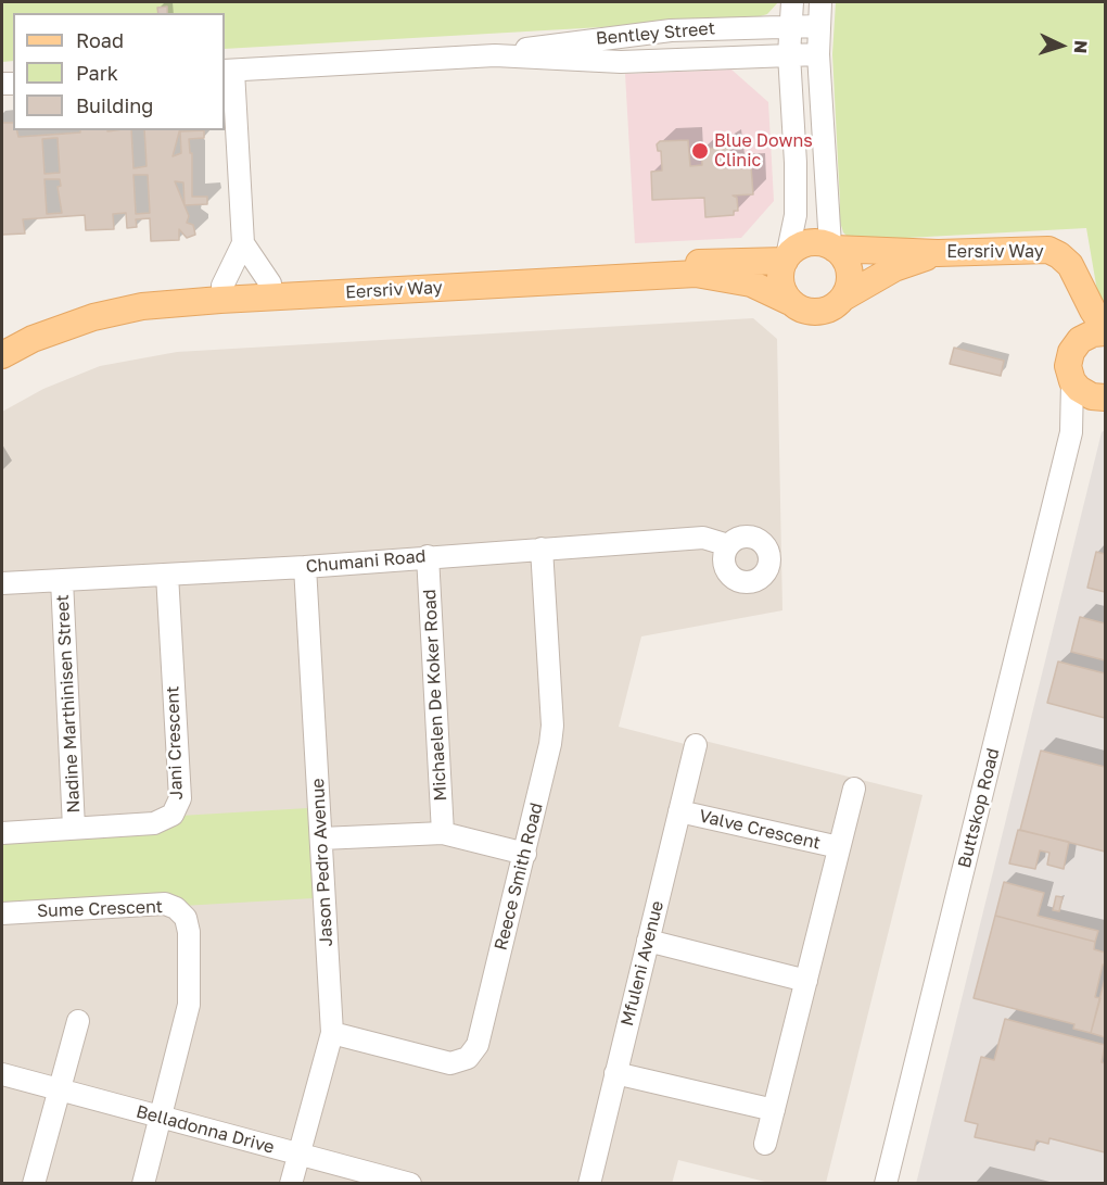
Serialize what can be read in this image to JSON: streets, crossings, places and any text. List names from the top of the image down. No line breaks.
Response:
{"streets":{"main road":["Eersriv Way"],"street":["Bentley Street","Chumani Road","Michaelen De Koker Road","Nadine Marthinisen Street","Jani Crescent","Buttskop Road","Valve Crescent","Jason Pedro Avenue","Reece Smith Road","Sume Crescent","Mfuleni Avenue","Belladonna Drive"]},"crossings":[["Chumani Road","Michaelen De Koker Road"],["Chumani Road","Nadine Marthinisen Street"],["Chumani Road","Jani Crescent"],["Chumani Road","Jason Pedro Avenue"],["Chumani Road","Reece Smith Road"],["Nadine Marthinisen Street","Jani Crescent"],["Valve Crescent","Mfuleni Avenue"],["Jason Pedro Avenue","Reece Smith Road"],["Jason Pedro Avenue","Belladonna Drive"],["Sume Crescent","Belladonna Drive"]],"places":["Blue Downs Clinic"],"legend":["Road","Park","Building"],"north":"right"}
